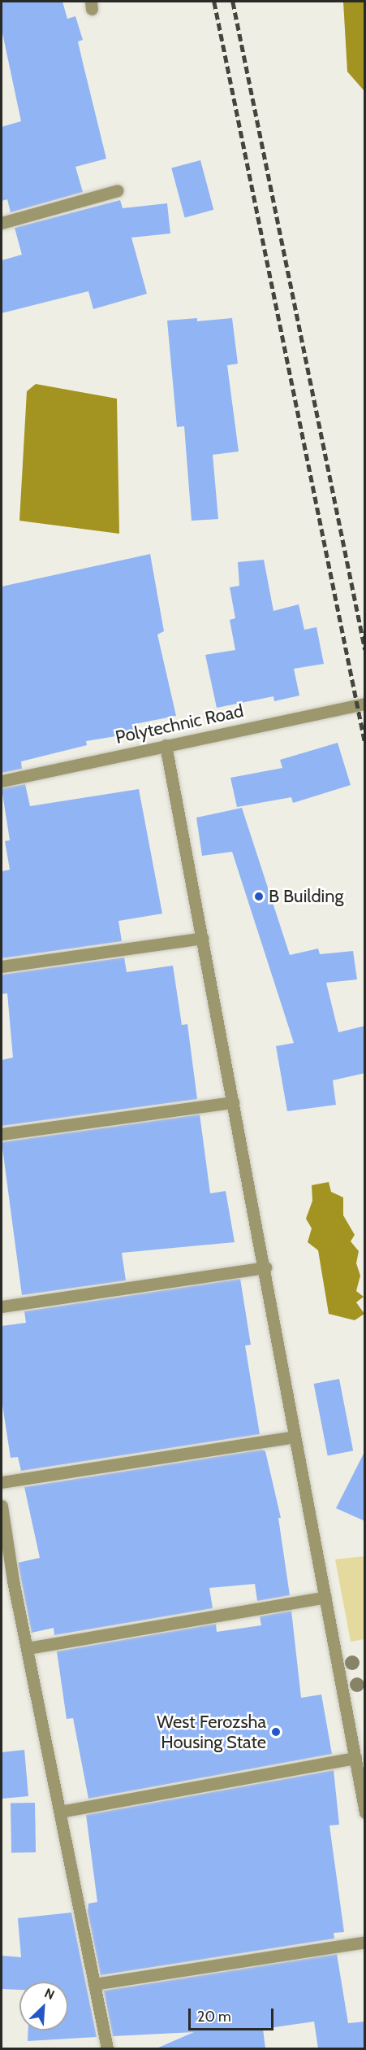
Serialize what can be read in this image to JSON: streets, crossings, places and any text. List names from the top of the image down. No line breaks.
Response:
{"streets":{"street":["Polytechnic Road"]},"places":["B Building","West Ferozsha Housing State"],"scale_bar":"20 m","north":"top right"}
